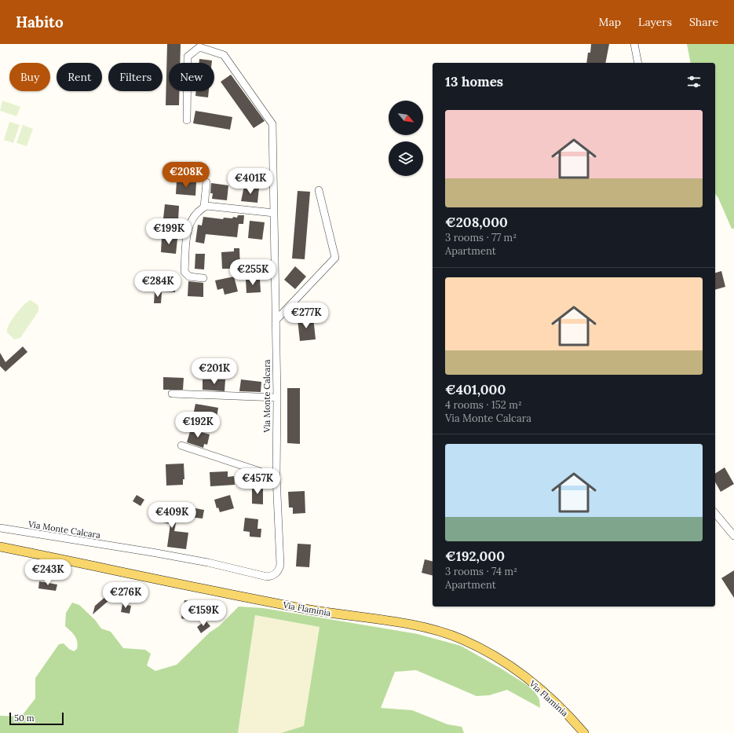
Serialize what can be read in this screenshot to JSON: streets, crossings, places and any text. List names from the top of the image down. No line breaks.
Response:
{"streets":{"main road":["Via Flaminia"],"street":["Via Monte Calcara"]},"scale_bar":"50 m","north":"bottom right","page":{"header":"Habito","nav":["Map","Layers","Share"],"chip":["Buy","Rent","Filters","New"],"heading":"13 homes","list":[{"name":"€208,000","note":"3 rooms · 77 m² · Apartment"},{"name":"€401,000","note":"4 rooms · 152 m² · Via Monte Calcara"},{"name":"€192,000","note":"3 rooms · 74 m² · Apartment"}],"price":["€208K","€401K","€199K","€255K","€284K","€277K","€201K","€192K","€457K","€409K","€243K","€276K","€159K"],"scale":"50 m"}}
